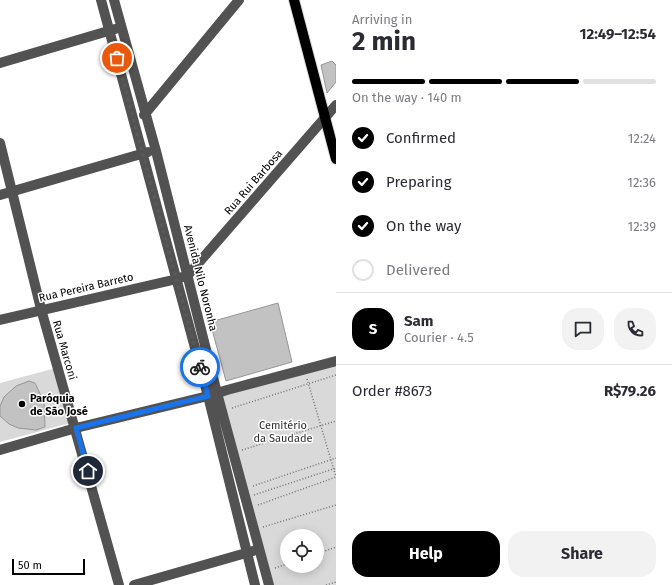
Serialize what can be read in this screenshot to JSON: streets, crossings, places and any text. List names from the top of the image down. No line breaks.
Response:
{"streets":{"street":["Rua Rui Barbosa","Avenida Nilo Noronha","Rua Pereira Barreto","Rua Marconi"]},"crossings":[["Rua Rui Barbosa","Avenida Nilo Noronha"],["Rua Rui Barbosa","Rua Pereira Barreto"],["Avenida Nilo Noronha","Rua Pereira Barreto"],["Rua Pereira Barreto","Rua Marconi"]],"parks":["Cemitério da Saudade"],"places":["Paróquia de São José"],"scale_bar":"50 m","page":{"heading":["2 min","Arriving in","12:49–12:54"],"panel":["Sam","Courier · 4.5","Order #8673","R$79.26"],"bar":"On the way · 140 m","list":[["Confirmed","12:24"],["Preparing","12:36"],["On the way","12:39"],"Delivered"],"round":"S","buttons":["Help","Share"],"scale":"50 m"}}
